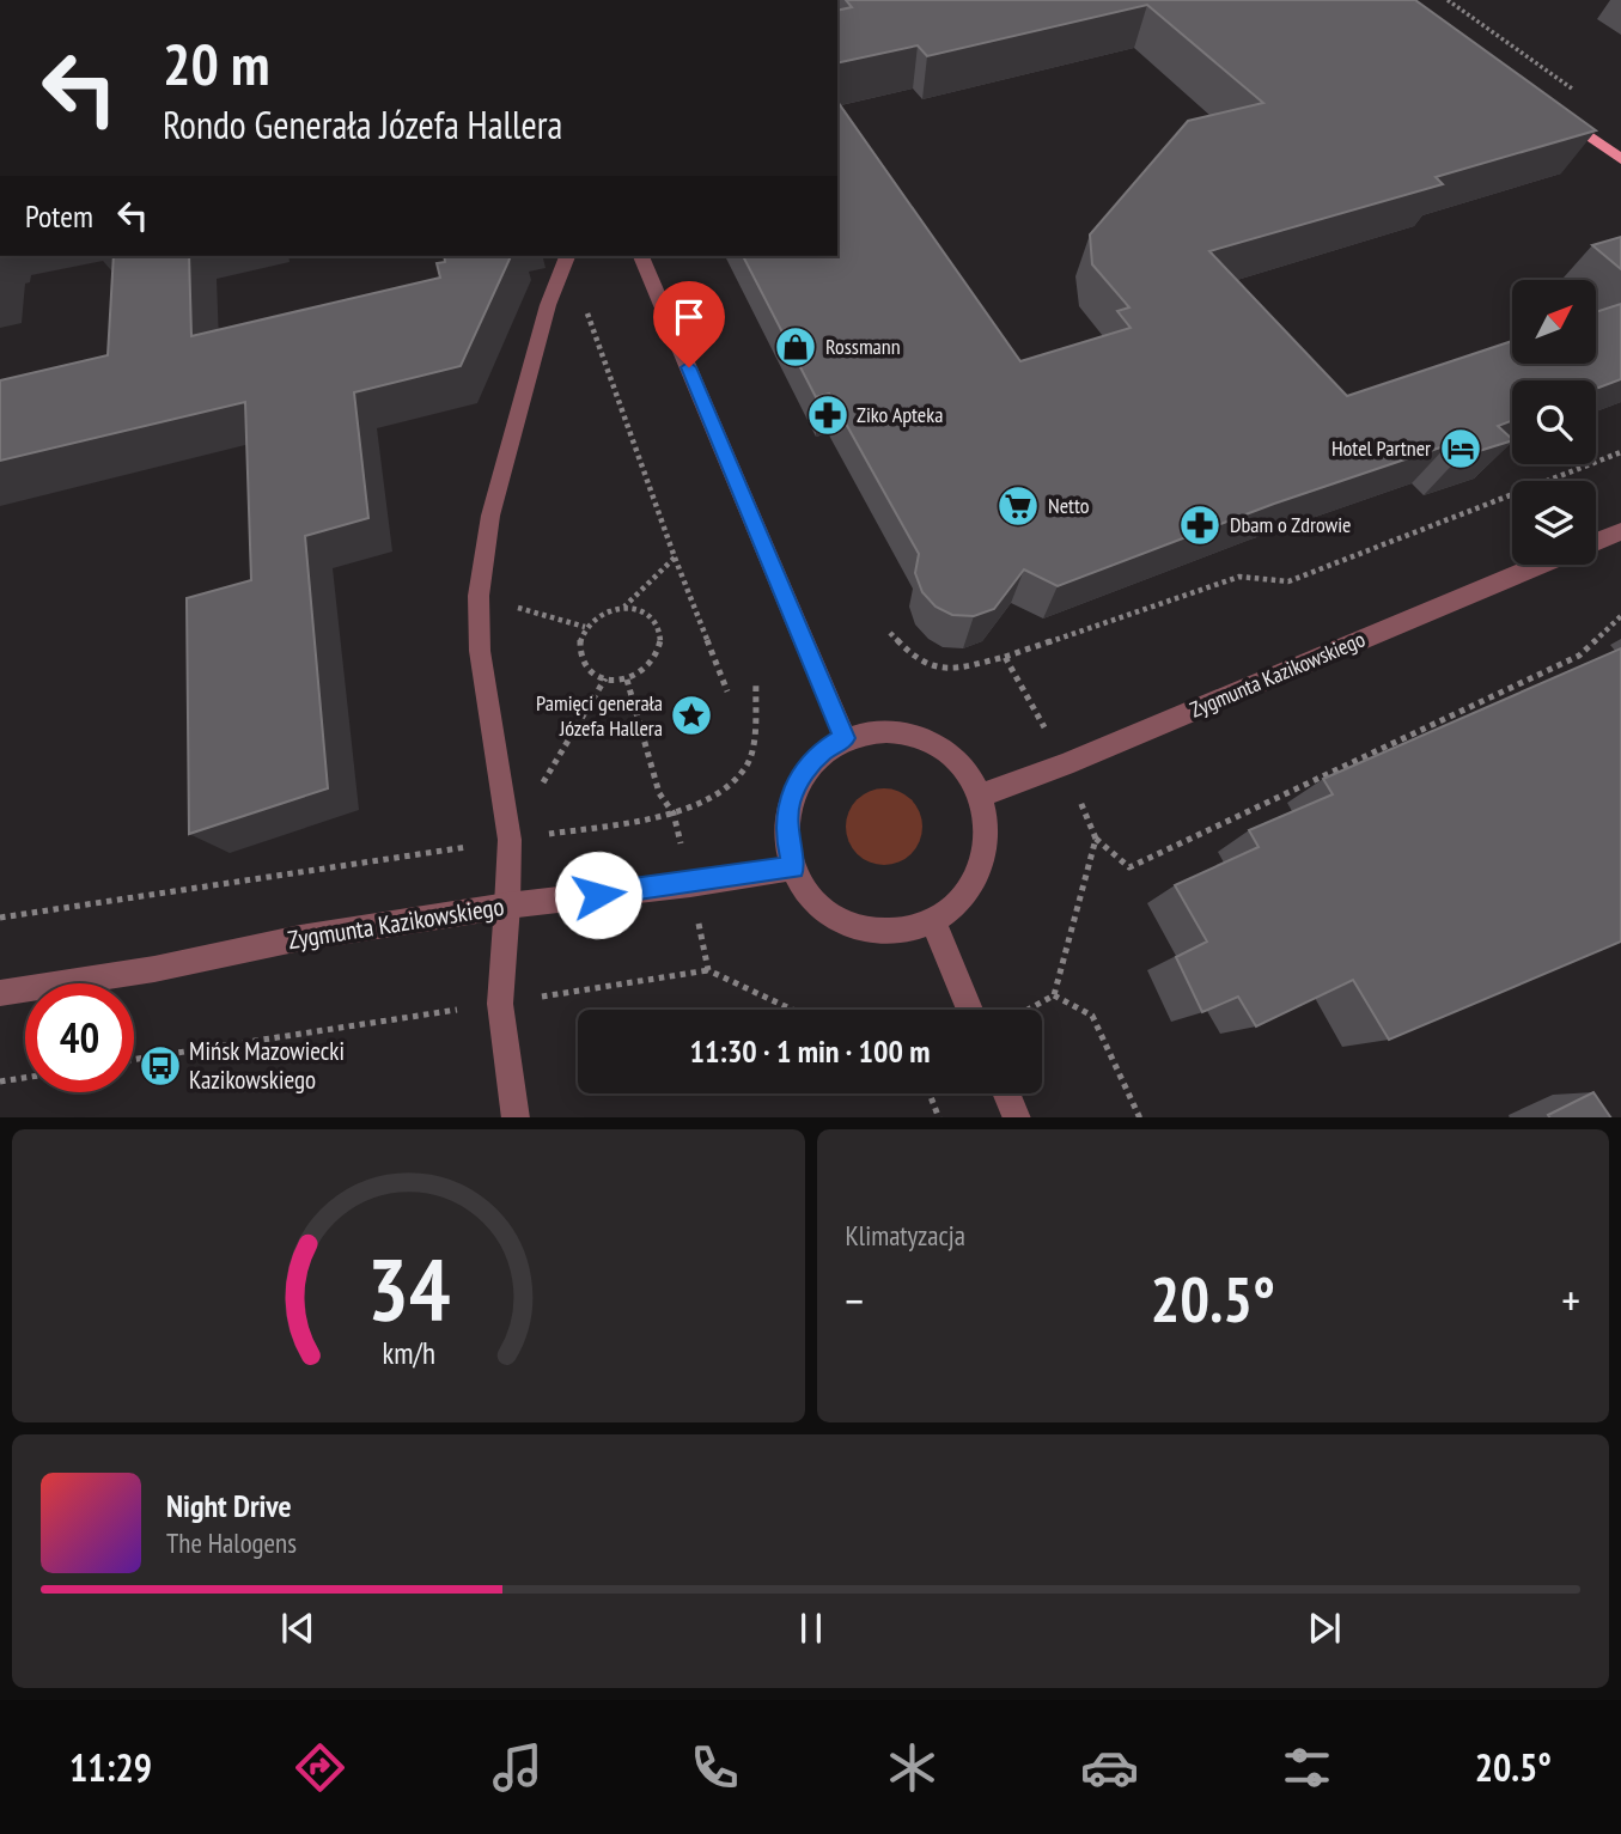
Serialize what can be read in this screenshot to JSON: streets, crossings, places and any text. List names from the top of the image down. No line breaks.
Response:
{"streets":{"street":["Zygmunta Kazikowskiego"]},"places":{"shop":["Rossmann"],"pharmacy":["Ziko Apteka","Dbam o Zdrowie"],"hotel":["Hotel Partner"],"supermarket":["Netto"],"place":["Pamięci generała Józefa Hallera"],"bus stop":["Mińsk Mazowiecki Kazikowskiego"]},"north":"top right","page":{"turn":["20 m","Rondo Generała Józefa Hallera"],"then":"Potem","limit":"40","trip":"11:30 · 1 min · 100 m","tile":"Klimatyzacja","heat":["−","20.5°","+"],"song":["Night Drive","The Halogens"],"tabs":["11:29","20.5°"],"gauge":["34","km/h"]}}
